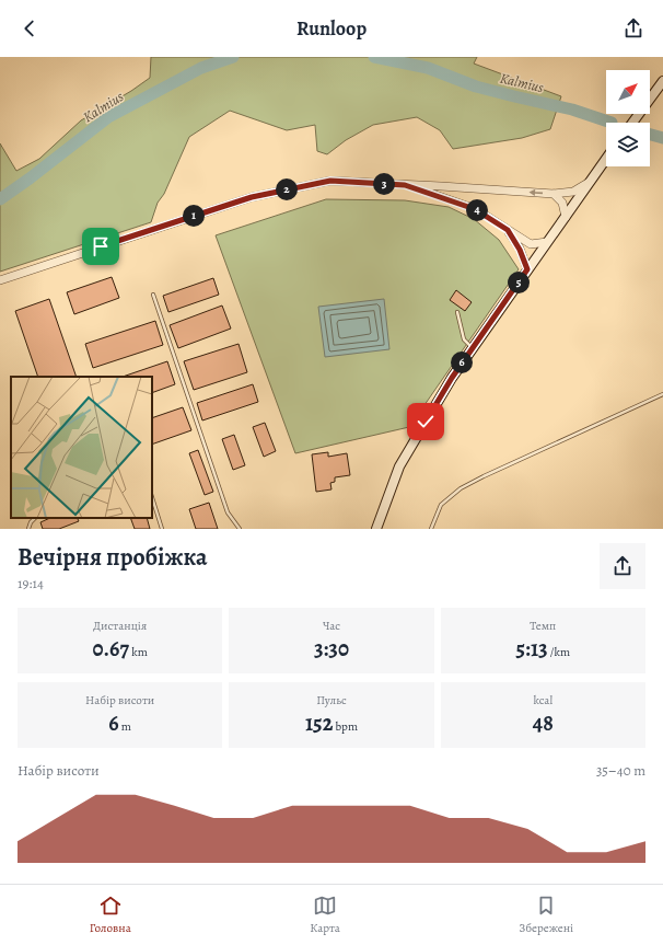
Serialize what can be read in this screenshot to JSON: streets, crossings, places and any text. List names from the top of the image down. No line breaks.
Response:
{"water":["Kalmius"],"north":"top right","page":{"header":"Runloop","pins":["3","2","4","1","5","6"],"heading":["Вечірня пробіжка","19:14"],"stats":[["Дистанція","0.67 km"],["Час","3:30"],["Темп","5:13 /km"],["Набір висоти","6 m"],["Пульс","152 bpm"],["kcal","48"]],"chart":["Набір висоти","35–40 m"],"tabs":["Головна","Карта","Збережені"]}}
